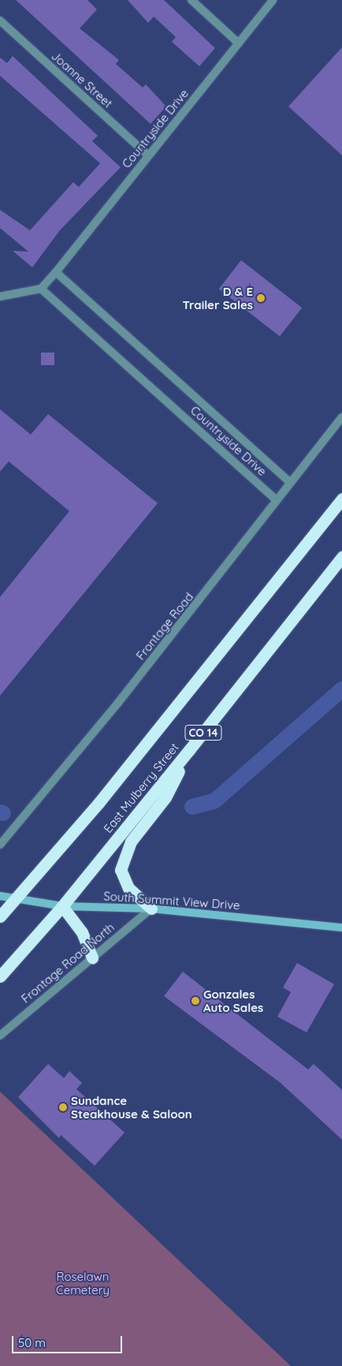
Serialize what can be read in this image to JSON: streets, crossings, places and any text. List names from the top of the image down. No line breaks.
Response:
{"streets":{"highway":["CO 14","East Mulberry Street"],"street":["Joanne Street","Countryside Drive","Frontage Road","South Summit View Drive","Frontage Road North"]},"crossings":[["Joanne Street","Countryside Drive"],["Countryside Drive","Frontage Road"],["East Mulberry Street","South Summit View Drive"],["South Summit View Drive","Frontage Road North"]],"parks":["Roselawn Cemetery"],"places":["D & E Trailer Sales","Gonzales Auto Sales","Sundance Steakhouse & Saloon"],"scale_bar":"50 m"}
